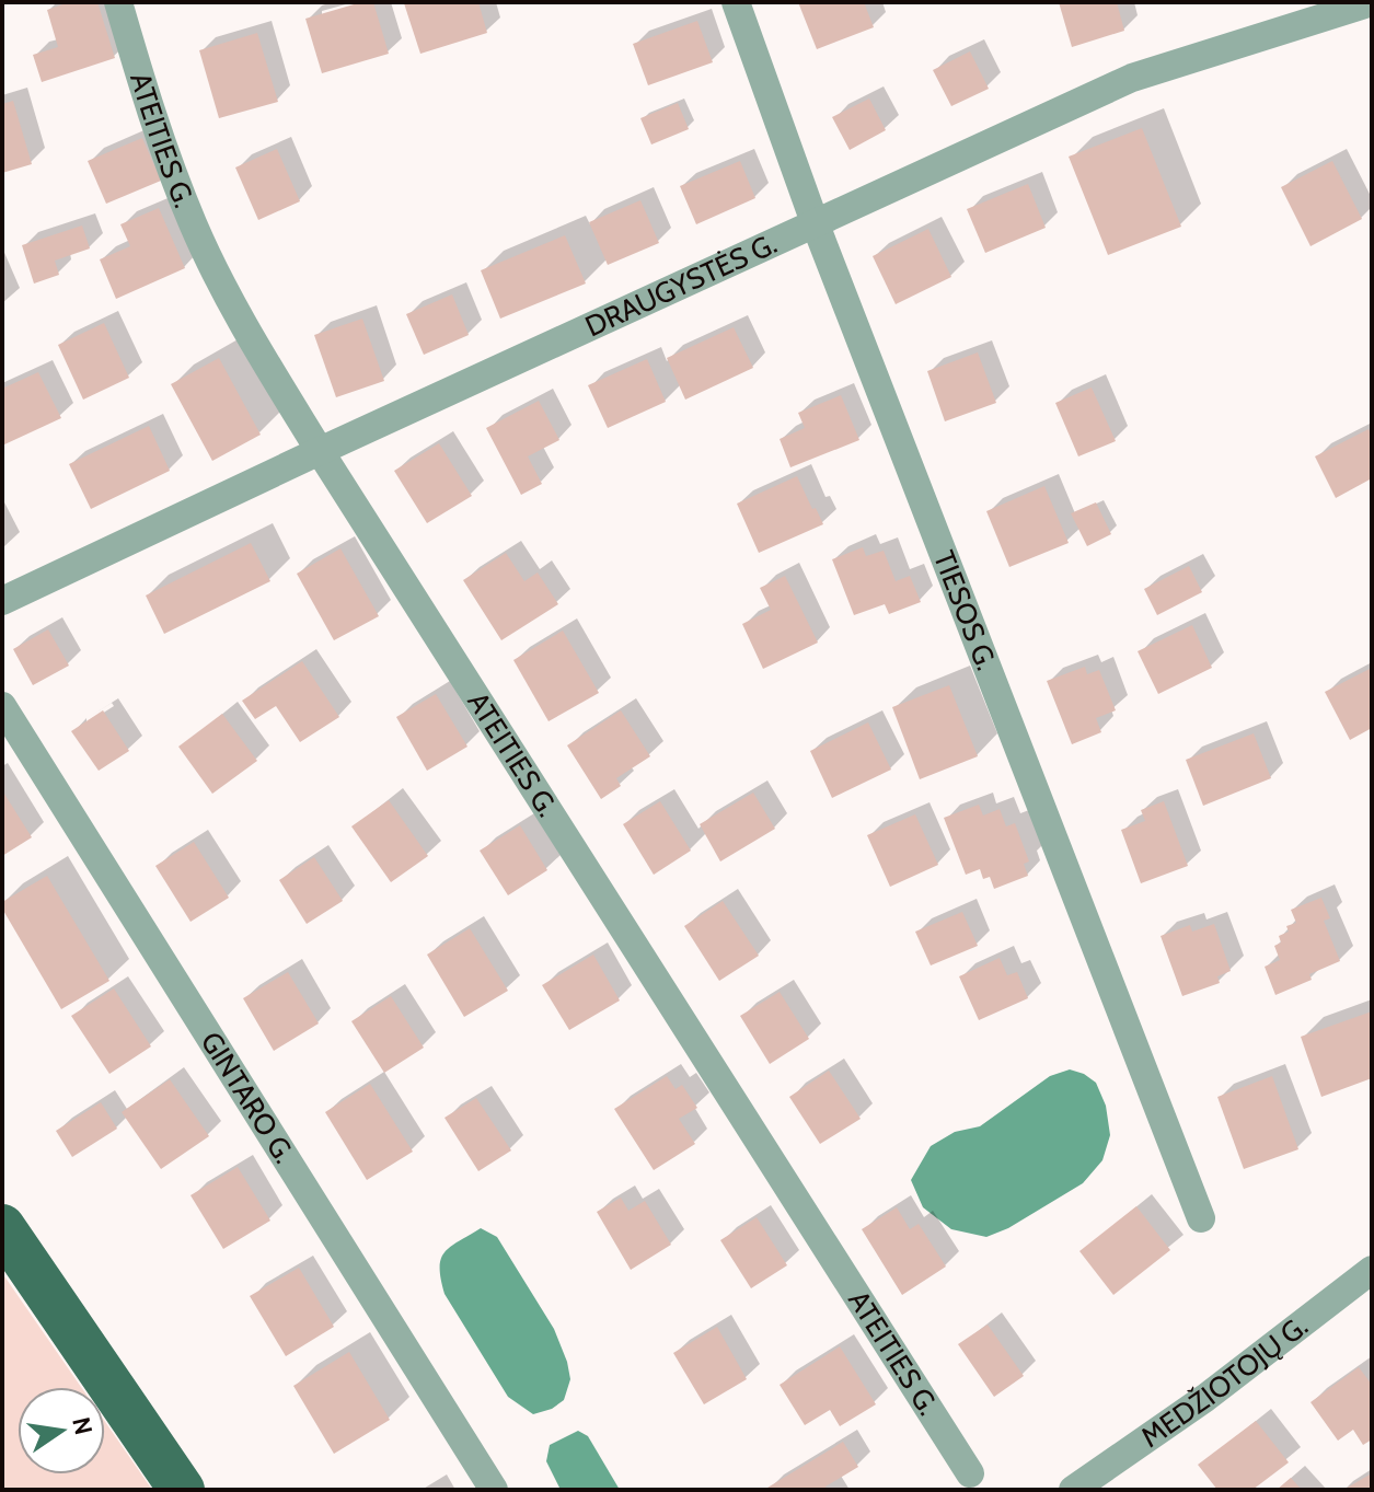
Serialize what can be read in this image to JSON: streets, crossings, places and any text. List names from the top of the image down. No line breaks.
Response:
{"streets":{"street":["ATEITIES G.","DRAUGYSTĖS G.","TIESOS G.","GINTARO G.","MEDŽIOTOJŲ G."]},"crossings":[["ATEITIES G.","DRAUGYSTĖS G."],["DRAUGYSTĖS G.","TIESOS G."]],"north":"right"}
